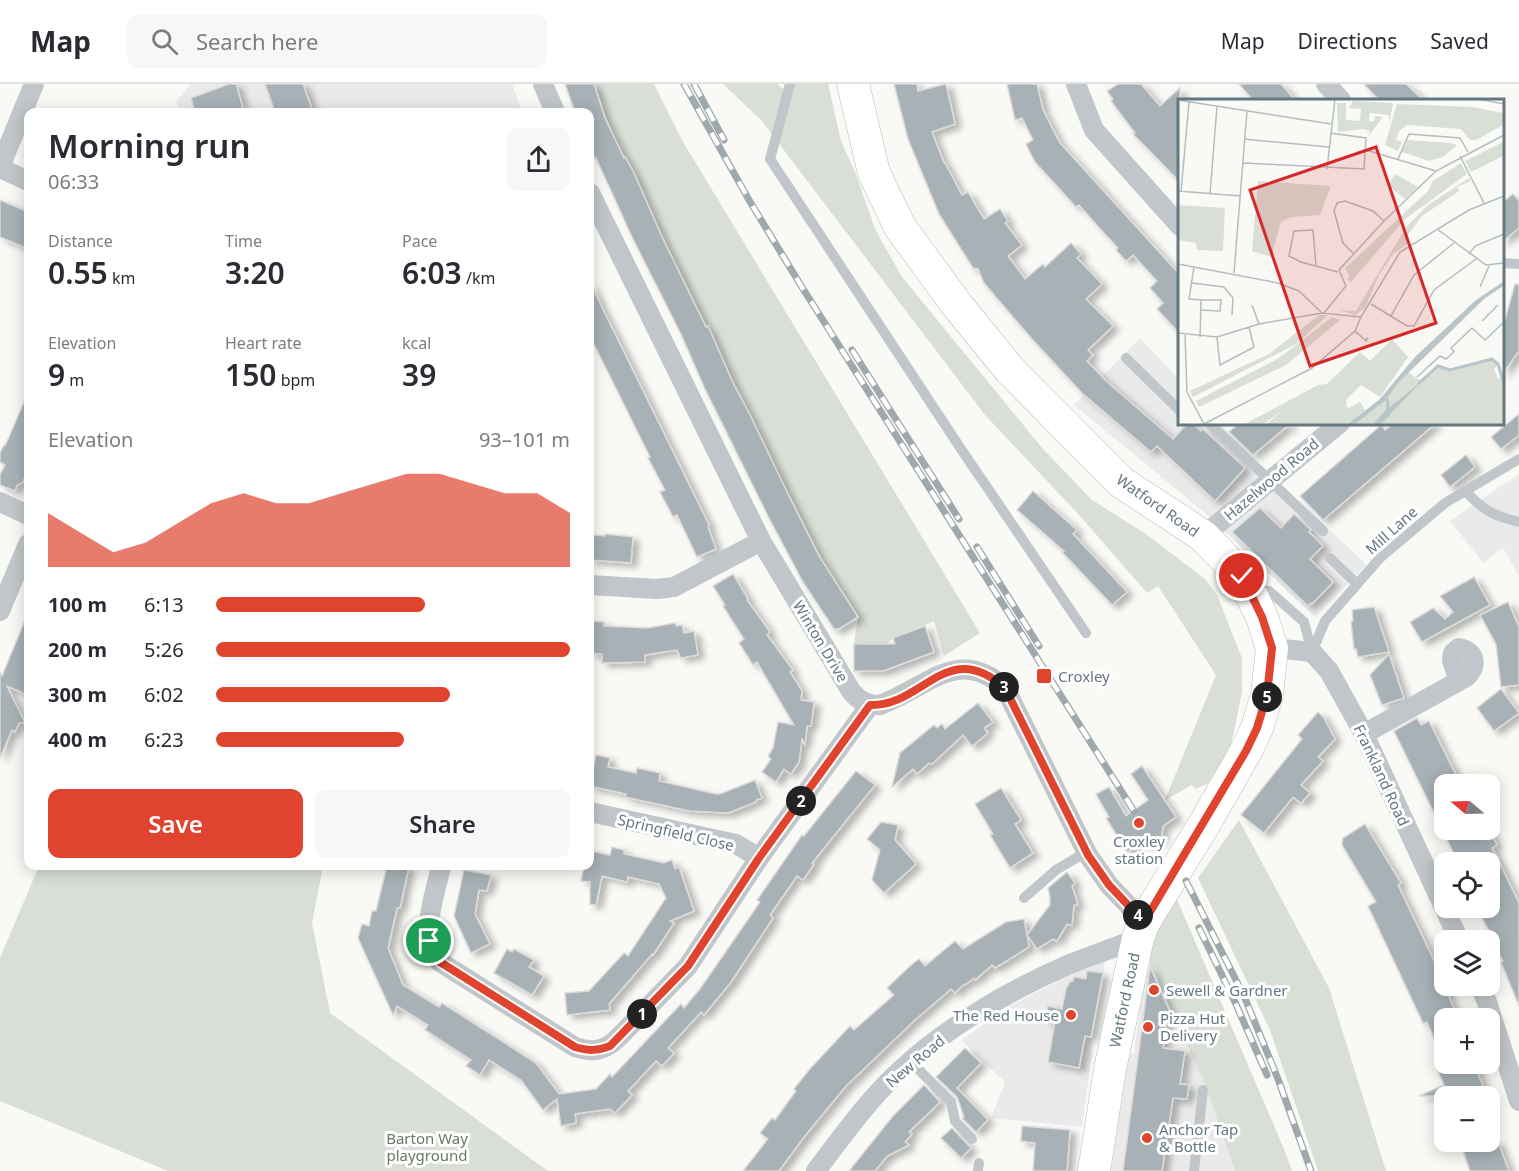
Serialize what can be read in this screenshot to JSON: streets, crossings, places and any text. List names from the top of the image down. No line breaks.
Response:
{"streets":{"main road":["Watford Road"],"street":["Hazelwood Road","Winton Drive","Frankland Road","Springfield Close","New Road"],"lane":["Mill Lane"]},"crossings":[["Hazelwood Road","Watford Road"],["Watford Road","New Road"],["Mill Lane","Frankland Road"]],"parks":["Barton Way playground"],"places":{"transit":["Croxley"],"other":["Croxley station","Sewell & Gardner","The Red House","Pizza Hut Delivery","Anchor Tap & Bottle"]},"north":"left","page":{"header":"Map","search":"Search here","nav":["Map","Directions","Saved"],"heading":["Morning run","06:33"],"stats":[["Distance","0.55 km"],["Time","3:20"],["Pace","6:03 /km"],["Elevation","9 m"],["Heart rate","150 bpm"],["kcal","39"]],"chart":["Elevation","93–101 m"],"list":[{"name":"100 m","note":"6:13"},{"name":"200 m","note":"5:26"},{"name":"300 m","note":"6:02"},{"name":"400 m","note":"6:23"}],"pins":["3","5","2","4","1"],"map_buttons":["+","−"],"buttons":["Save","Share"]}}
